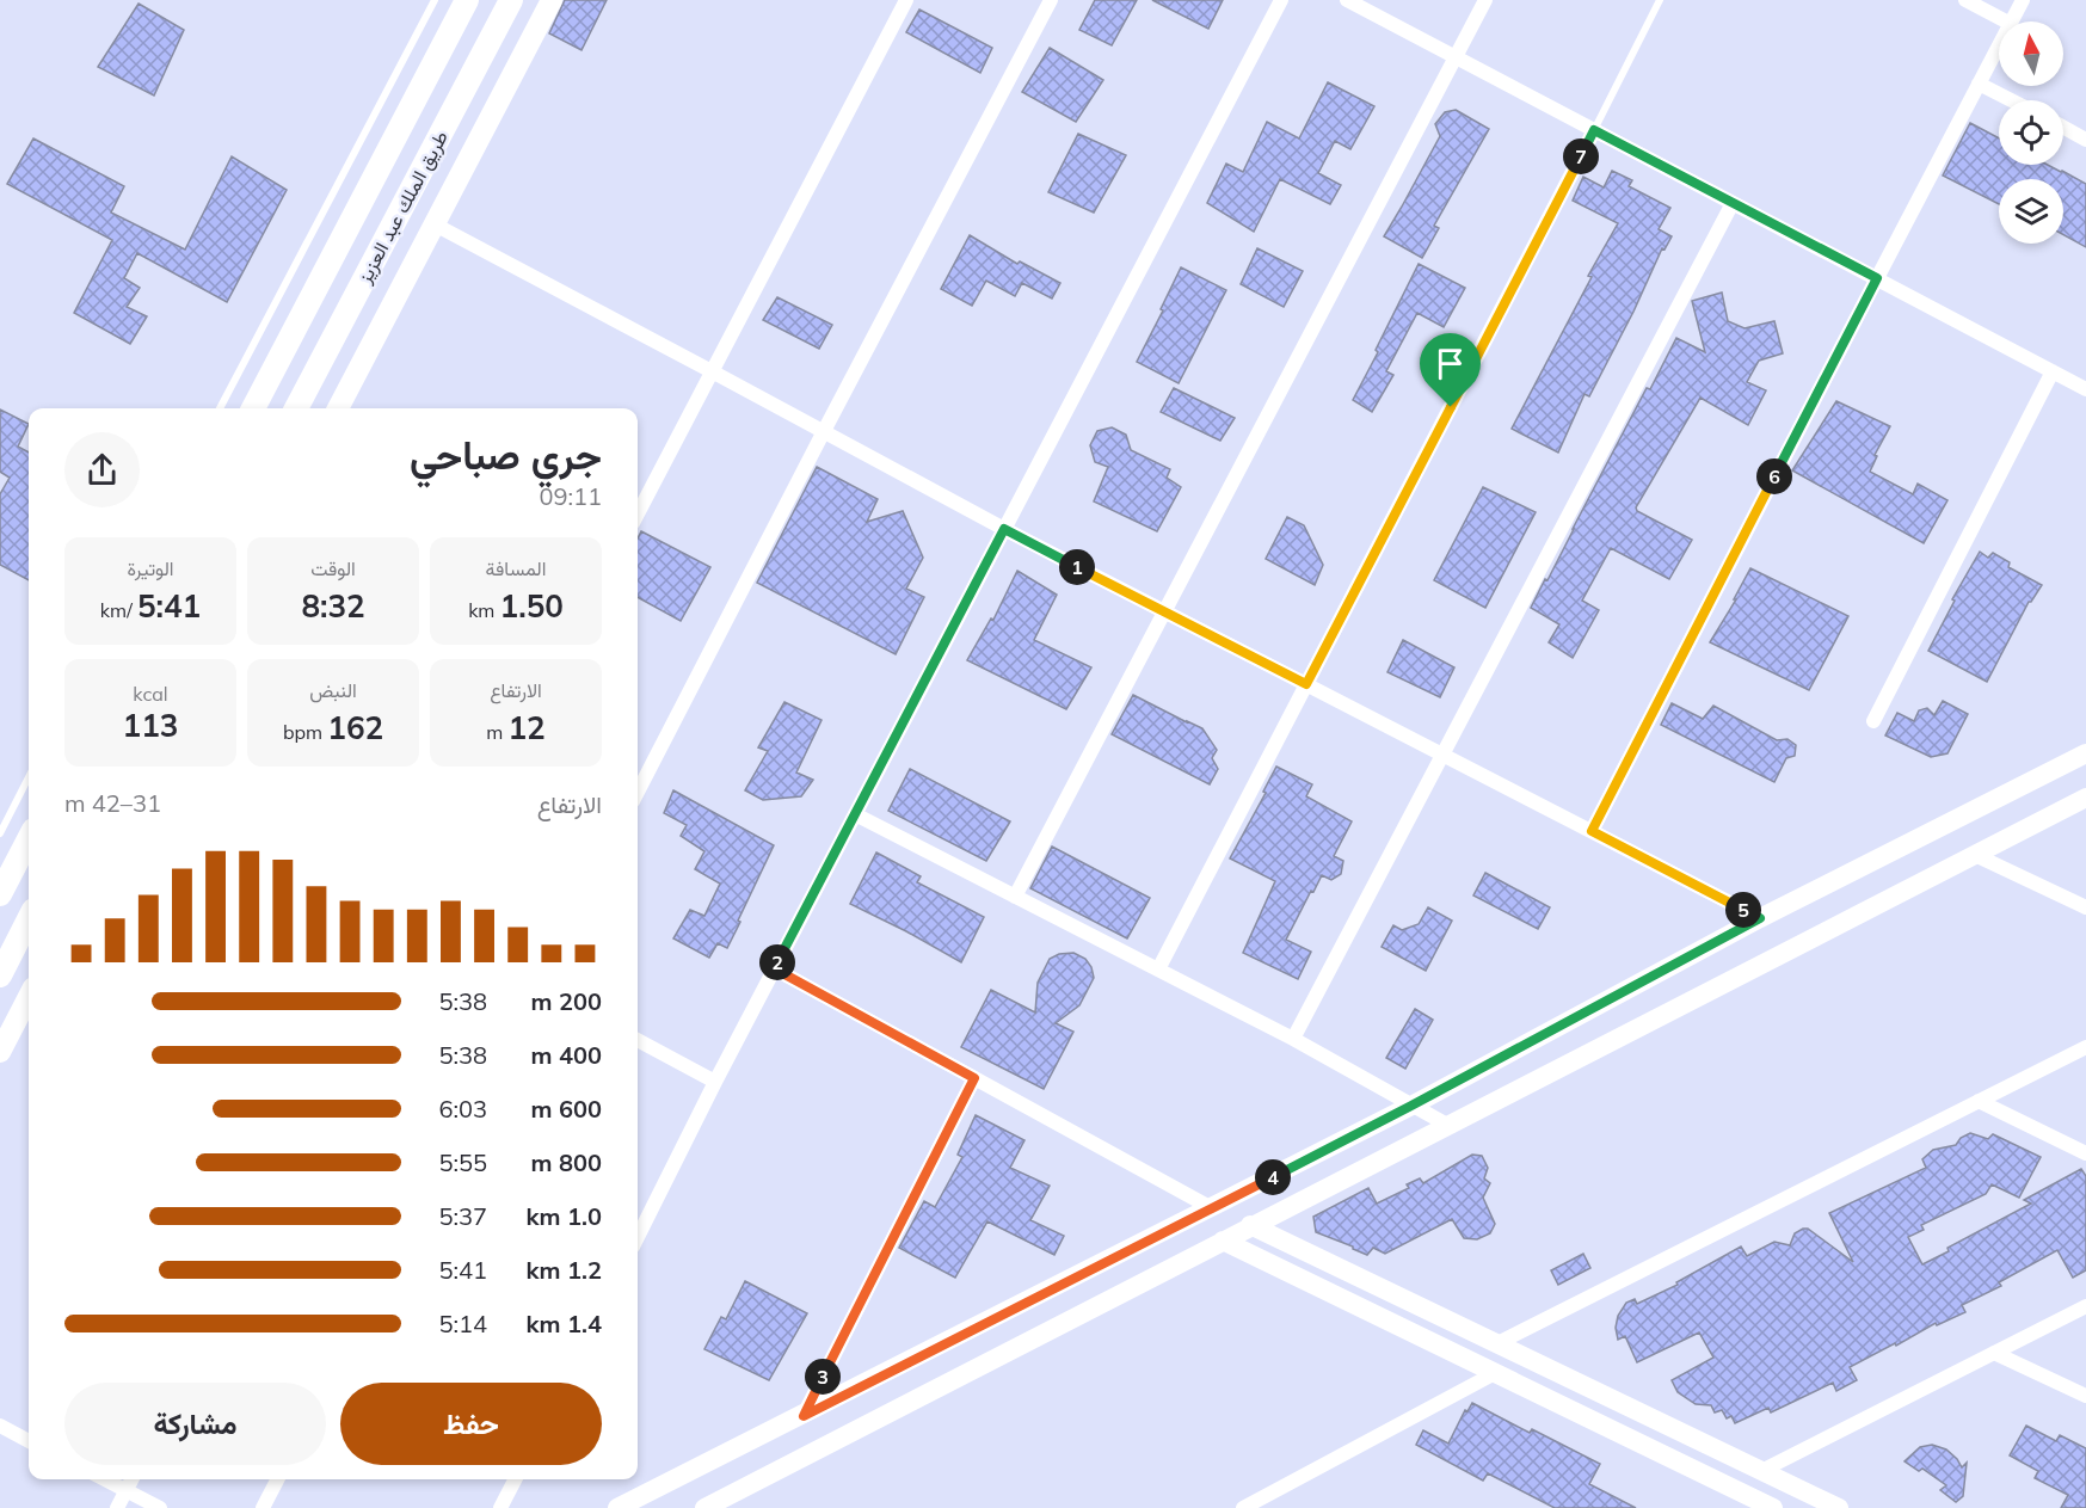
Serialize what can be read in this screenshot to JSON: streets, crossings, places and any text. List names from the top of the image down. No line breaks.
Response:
{"streets":{"main road":["طريق الملك عبد العزيز"]},"north":"top","page":{"pins":["7","6","1","5","2","4","3"],"heading":["جري صباحي","09:11"],"stats":[["المسافة","1.50 km"],["الوقت","8:32"],["الوتيرة","5:41 /km"],["الارتفاع","12 m"],["النبض","162 bpm"],["kcal","113"]],"chart":["الارتفاع","31–42 m"],"list":[{"name":"200 m","note":"5:38"},{"name":"400 m","note":"5:38"},{"name":"600 m","note":"6:03"},{"name":"800 m","note":"5:55"},{"name":"1.0 km","note":"5:37"},{"name":"1.2 km","note":"5:41"},{"name":"1.4 km","note":"5:14"}],"buttons":["حفظ","مشاركة"]}}
